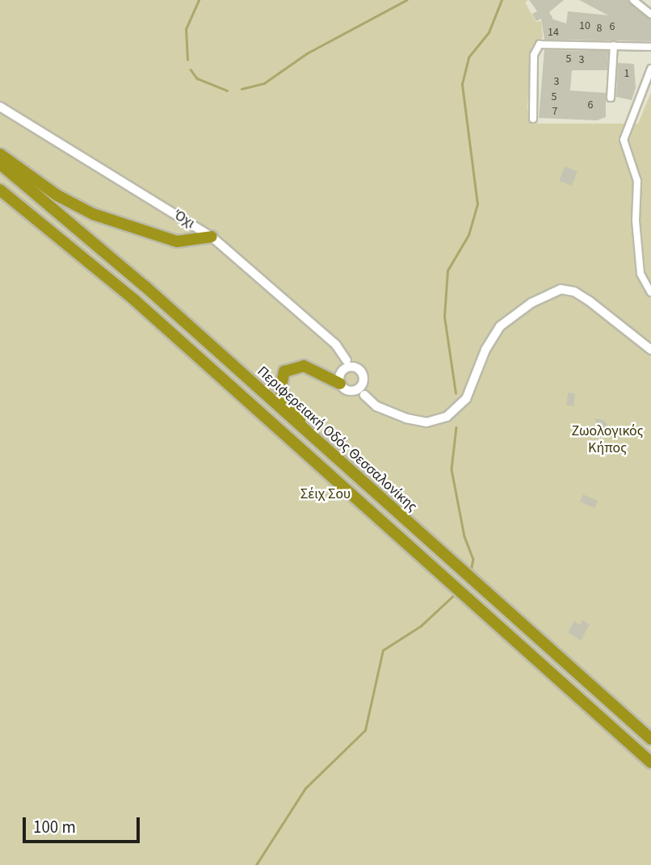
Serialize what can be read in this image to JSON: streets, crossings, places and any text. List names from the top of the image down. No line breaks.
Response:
{"streets":{"highway":["Περιφερειακή Οδός Θεσσαλονίκης"],"main road":["Όχι"]},"parks":["Ζωολογικός Κήπος","Σέιχ Σου"],"house_numbers":["10","6","8","14","5","3","1","3","5","6","7"],"scale_bar":"100 m"}
